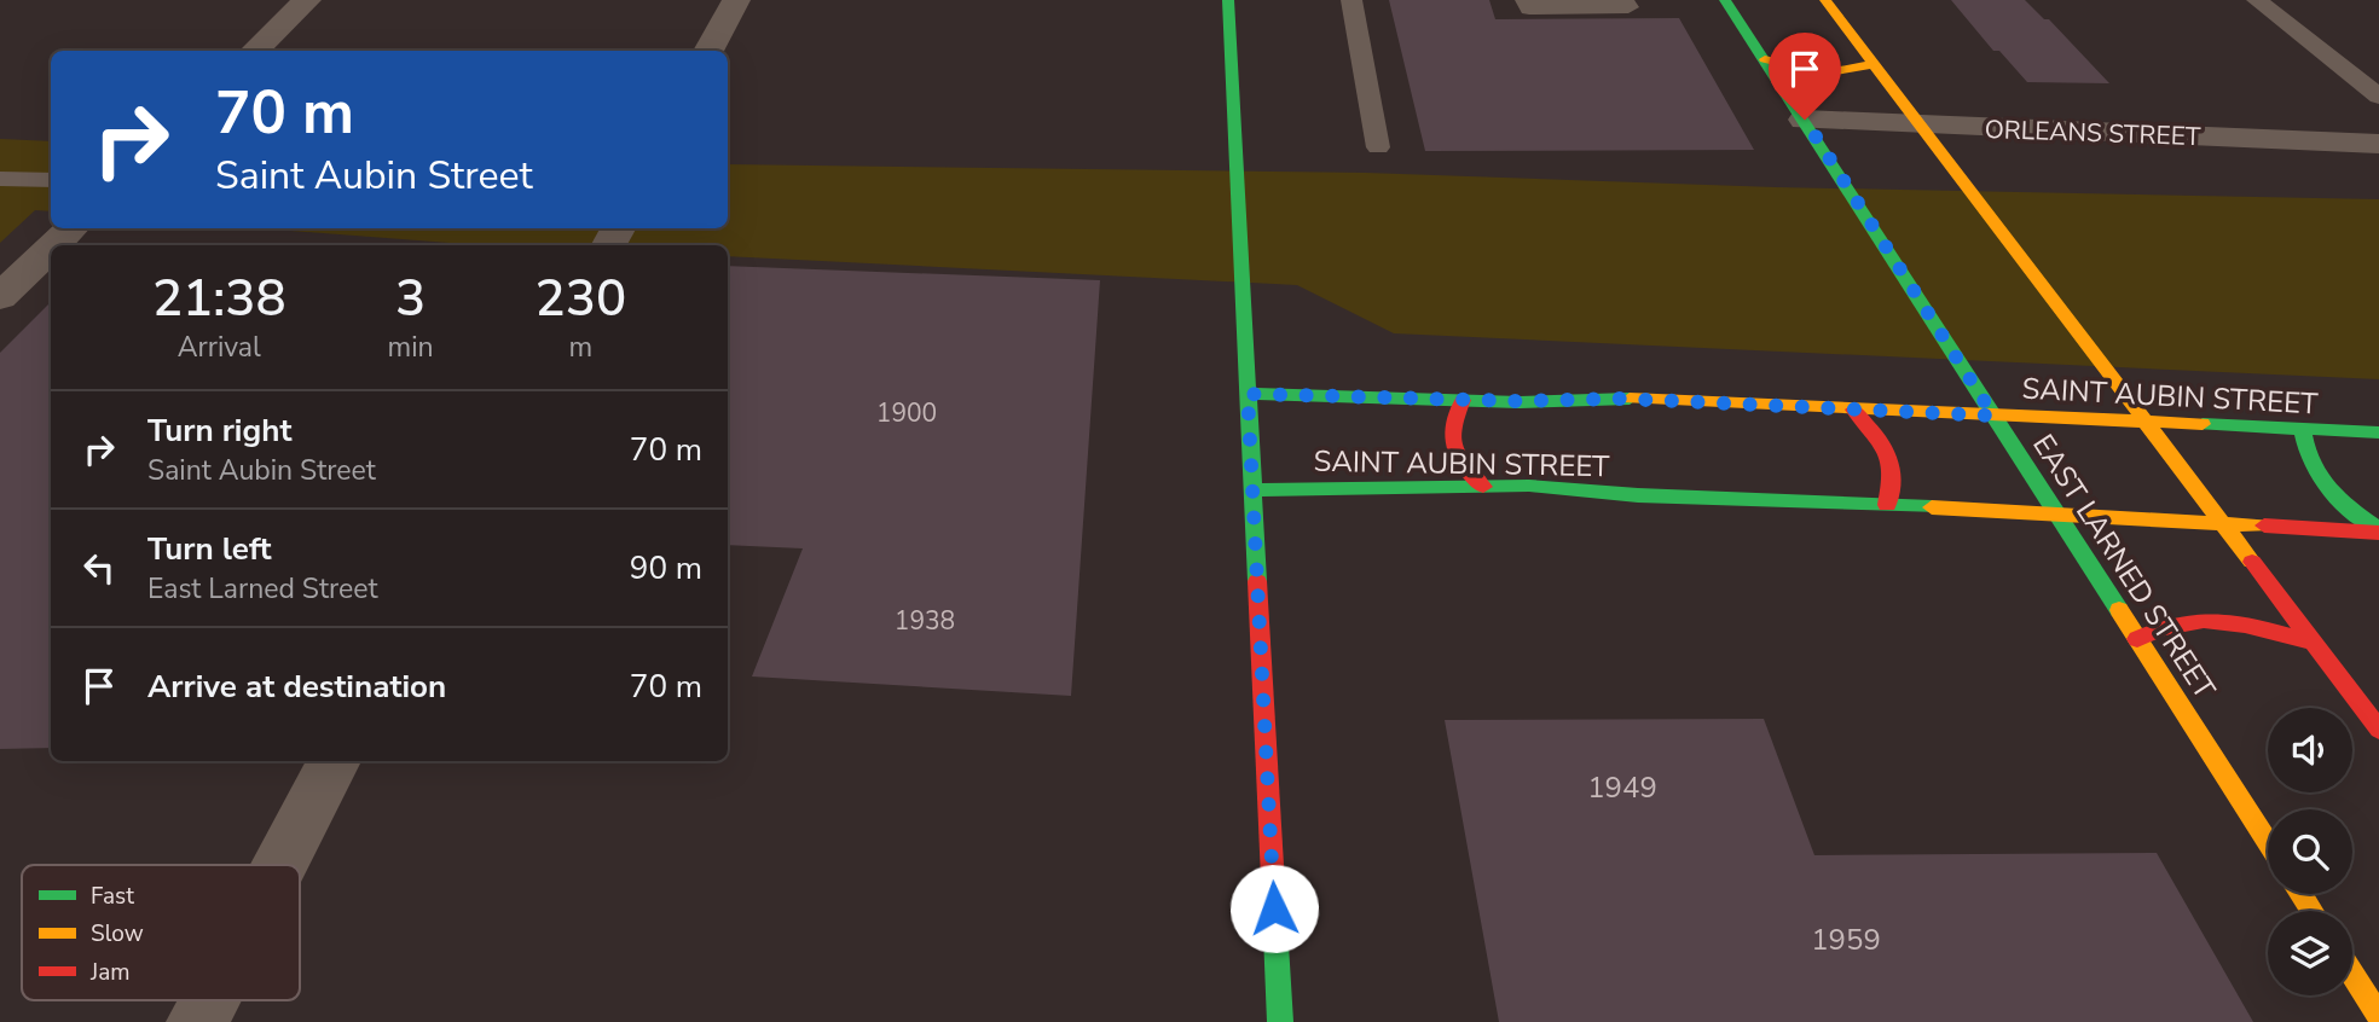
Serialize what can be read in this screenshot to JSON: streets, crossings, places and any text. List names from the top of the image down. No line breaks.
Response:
{"streets":{"main road":["SAINT AUBIN STREET","EAST LARNED STREET"],"street":["ORLEANS STREET"]},"crossings":[["ORLEANS STREET","EAST LARNED STREET"],["SAINT AUBIN STREET","EAST LARNED STREET"]],"house_numbers":["1900","1938","1949","1959"],"legend":["Fast","Slow","Jam"],"page":{"turn":["70 m","Saint Aubin Street"],"eta":["21:38","Arrival","3","min","230","m"],"list":[{"name":"Turn right","note":"Saint Aubin Street","value":"70 m"},{"name":"Turn left","note":"East Larned Street","value":"90 m"},{"name":"Arrive at destination","value":"70 m"}]}}
